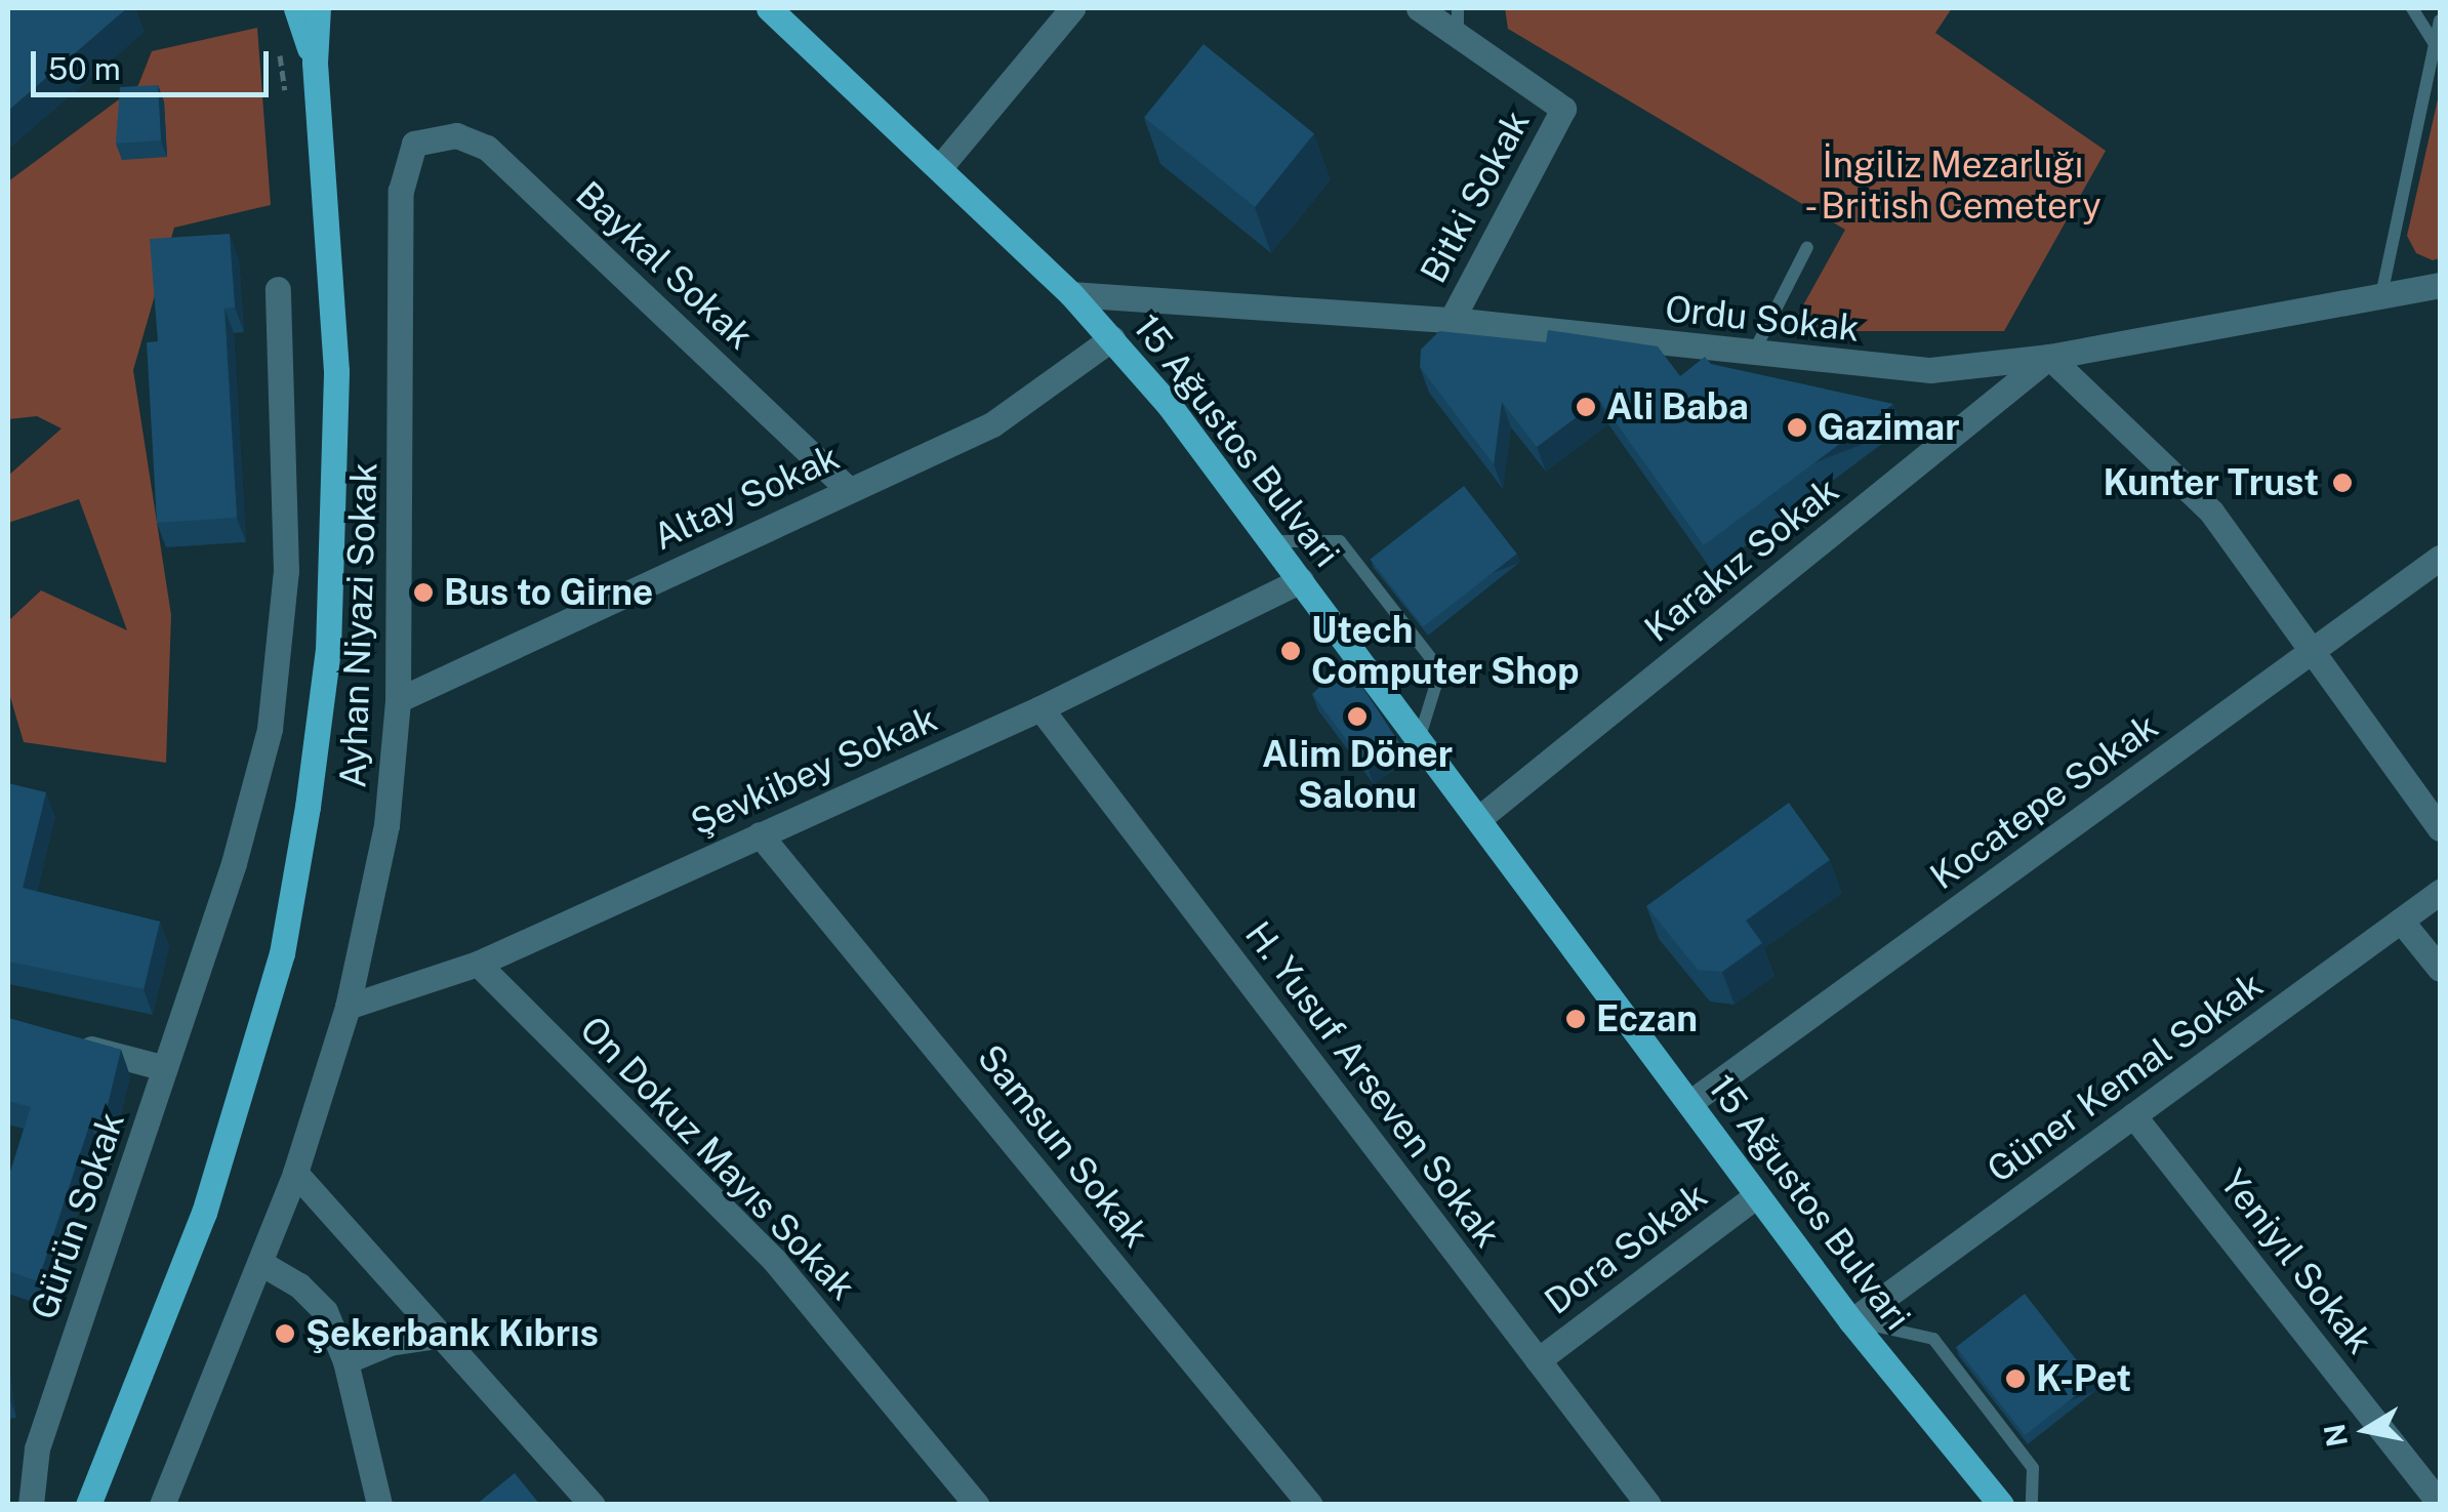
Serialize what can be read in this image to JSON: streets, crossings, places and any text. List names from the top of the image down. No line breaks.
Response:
{"streets":{"main road":["15 Ağustos Bulvari"],"street":["Bitki Sokak","Baykal Sokak","Ordu Sokak","Altay Sokak","Karakız Sokak","Ayhan Niyazi Sokak","Şevkibey Sokak","Kocatepe Sokak","Güner Kemal Sokak","H. Yusuf Arseven Sokak","Samsun Sokak","On Dokuz Mayıs Sokak","Gürün Sokak","Dora Sokak","Yeniyıl Sokak"]},"crossings":[["Bitki Sokak","Ordu Sokak"],["Baykal Sokak","Altay Sokak"],["Baykal Sokak","Ayhan Niyazi Sokak"],["Ordu Sokak","15 Ağustos Bulvari"],["Ordu Sokak","Karakız Sokak"],["15 Ağustos Bulvari","Altay Sokak"],["15 Ağustos Bulvari","Karakız Sokak"],["15 Ağustos Bulvari","Şevkibey Sokak"],["15 Ağustos Bulvari","Kocatepe Sokak"],["15 Ağustos Bulvari","Güner Kemal Sokak"],["15 Ağustos Bulvari","Dora Sokak"],["Altay Sokak","Ayhan Niyazi Sokak"],["Ayhan Niyazi Sokak","Şevkibey Sokak"],["Şevkibey Sokak","H. Yusuf Arseven Sokak"],["Şevkibey Sokak","Samsun Sokak"],["Şevkibey Sokak","On Dokuz Mayıs Sokak"],["Güner Kemal Sokak","Yeniyıl Sokak"],["H. Yusuf Arseven Sokak","Dora Sokak"]],"parks":["İngiliz Mezarlığı - British Cemetery"],"places":["Ali Baba","Gazimar","Kunter Trust","Bus to Girne","Utech Computer Shop","Alim Döner Salonu","Eczan","Şekerbank Kıbrıs","K-Pet"],"scale_bar":"50 m","north":"left"}
